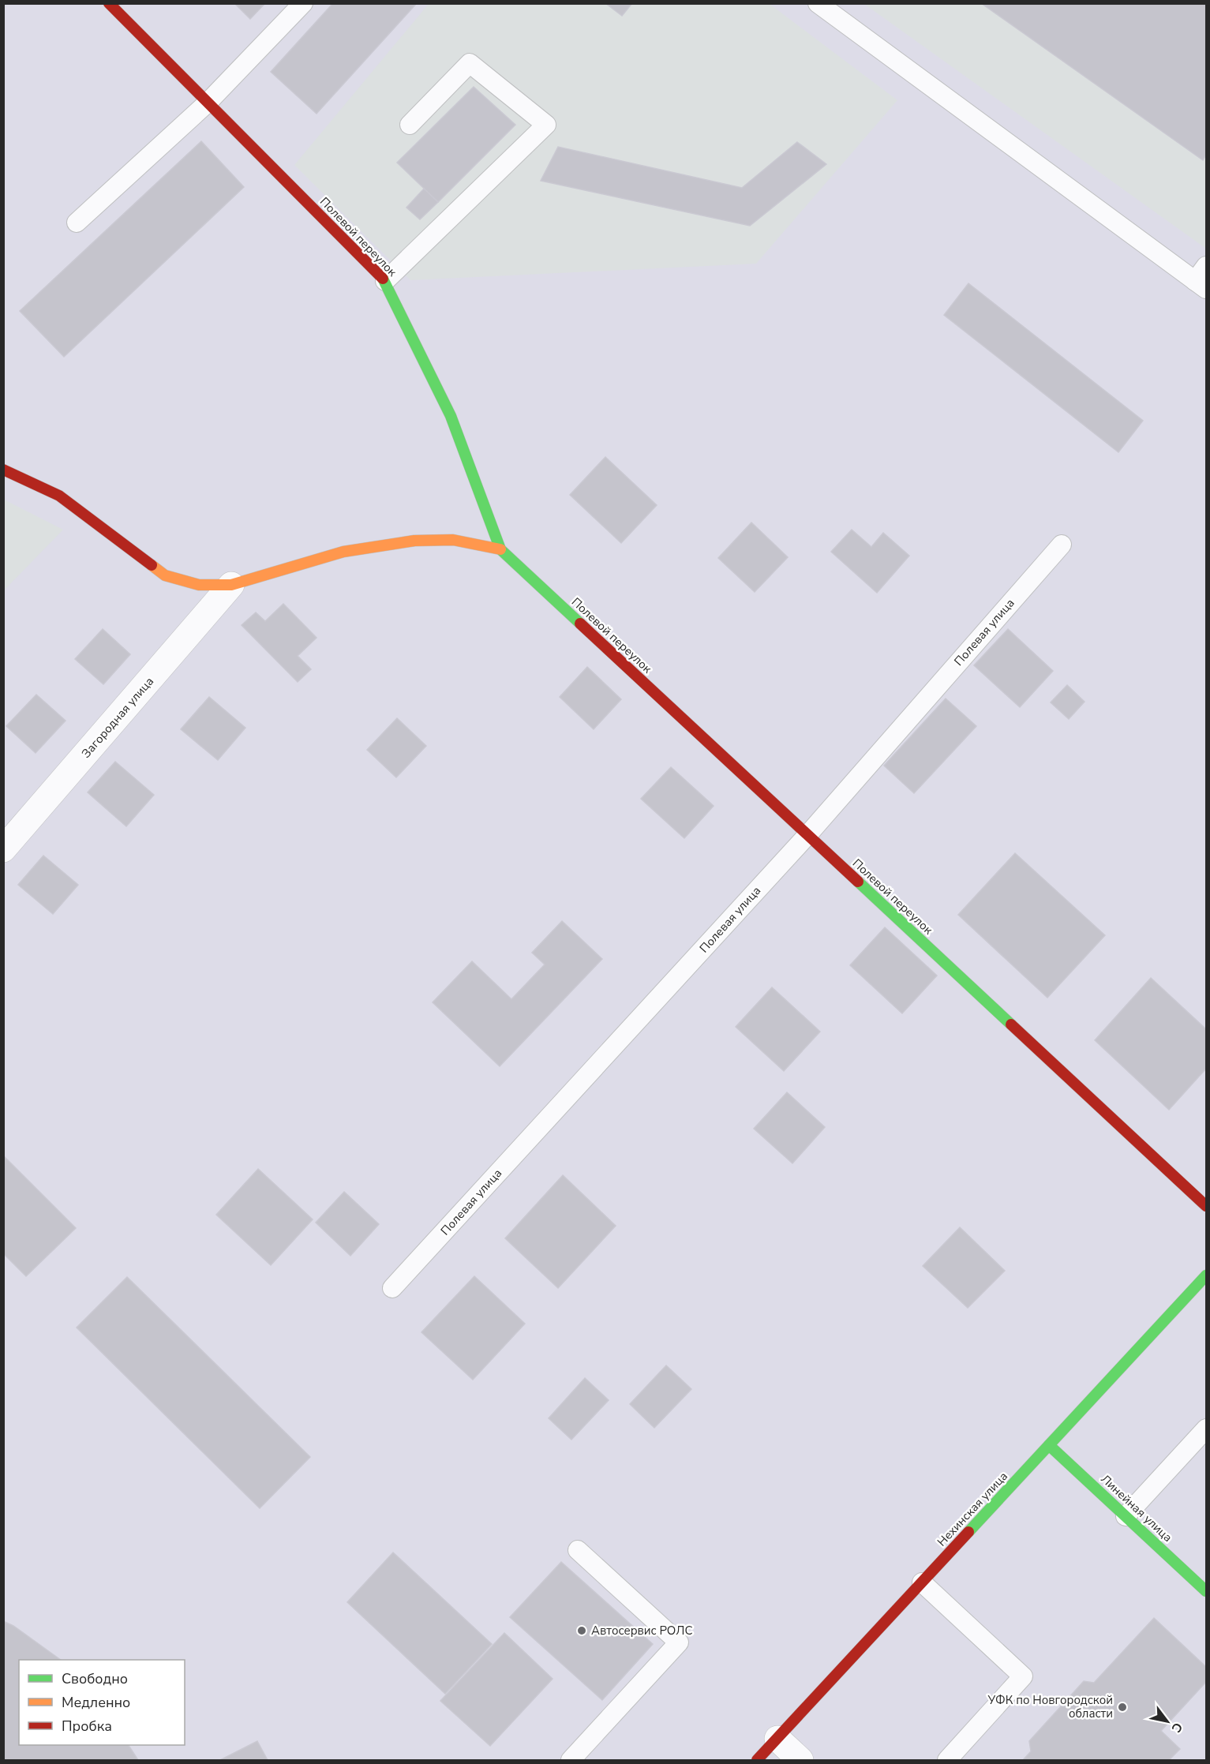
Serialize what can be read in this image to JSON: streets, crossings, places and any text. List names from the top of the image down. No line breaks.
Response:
{"streets":{"street":["Полевой переулок","Загородная улица","Линейная улица","Нехинская улица"],"lane":["Полевая улица"]},"crossings":[["Полевой переулок","Полевая улица"],["Линейная улица","Нехинская улица"]],"places":["Автосервис РОЛС","УФК по Новгородской области"],"legend":["Свободно","Медленно","Пробка"],"north":"bottom right"}
